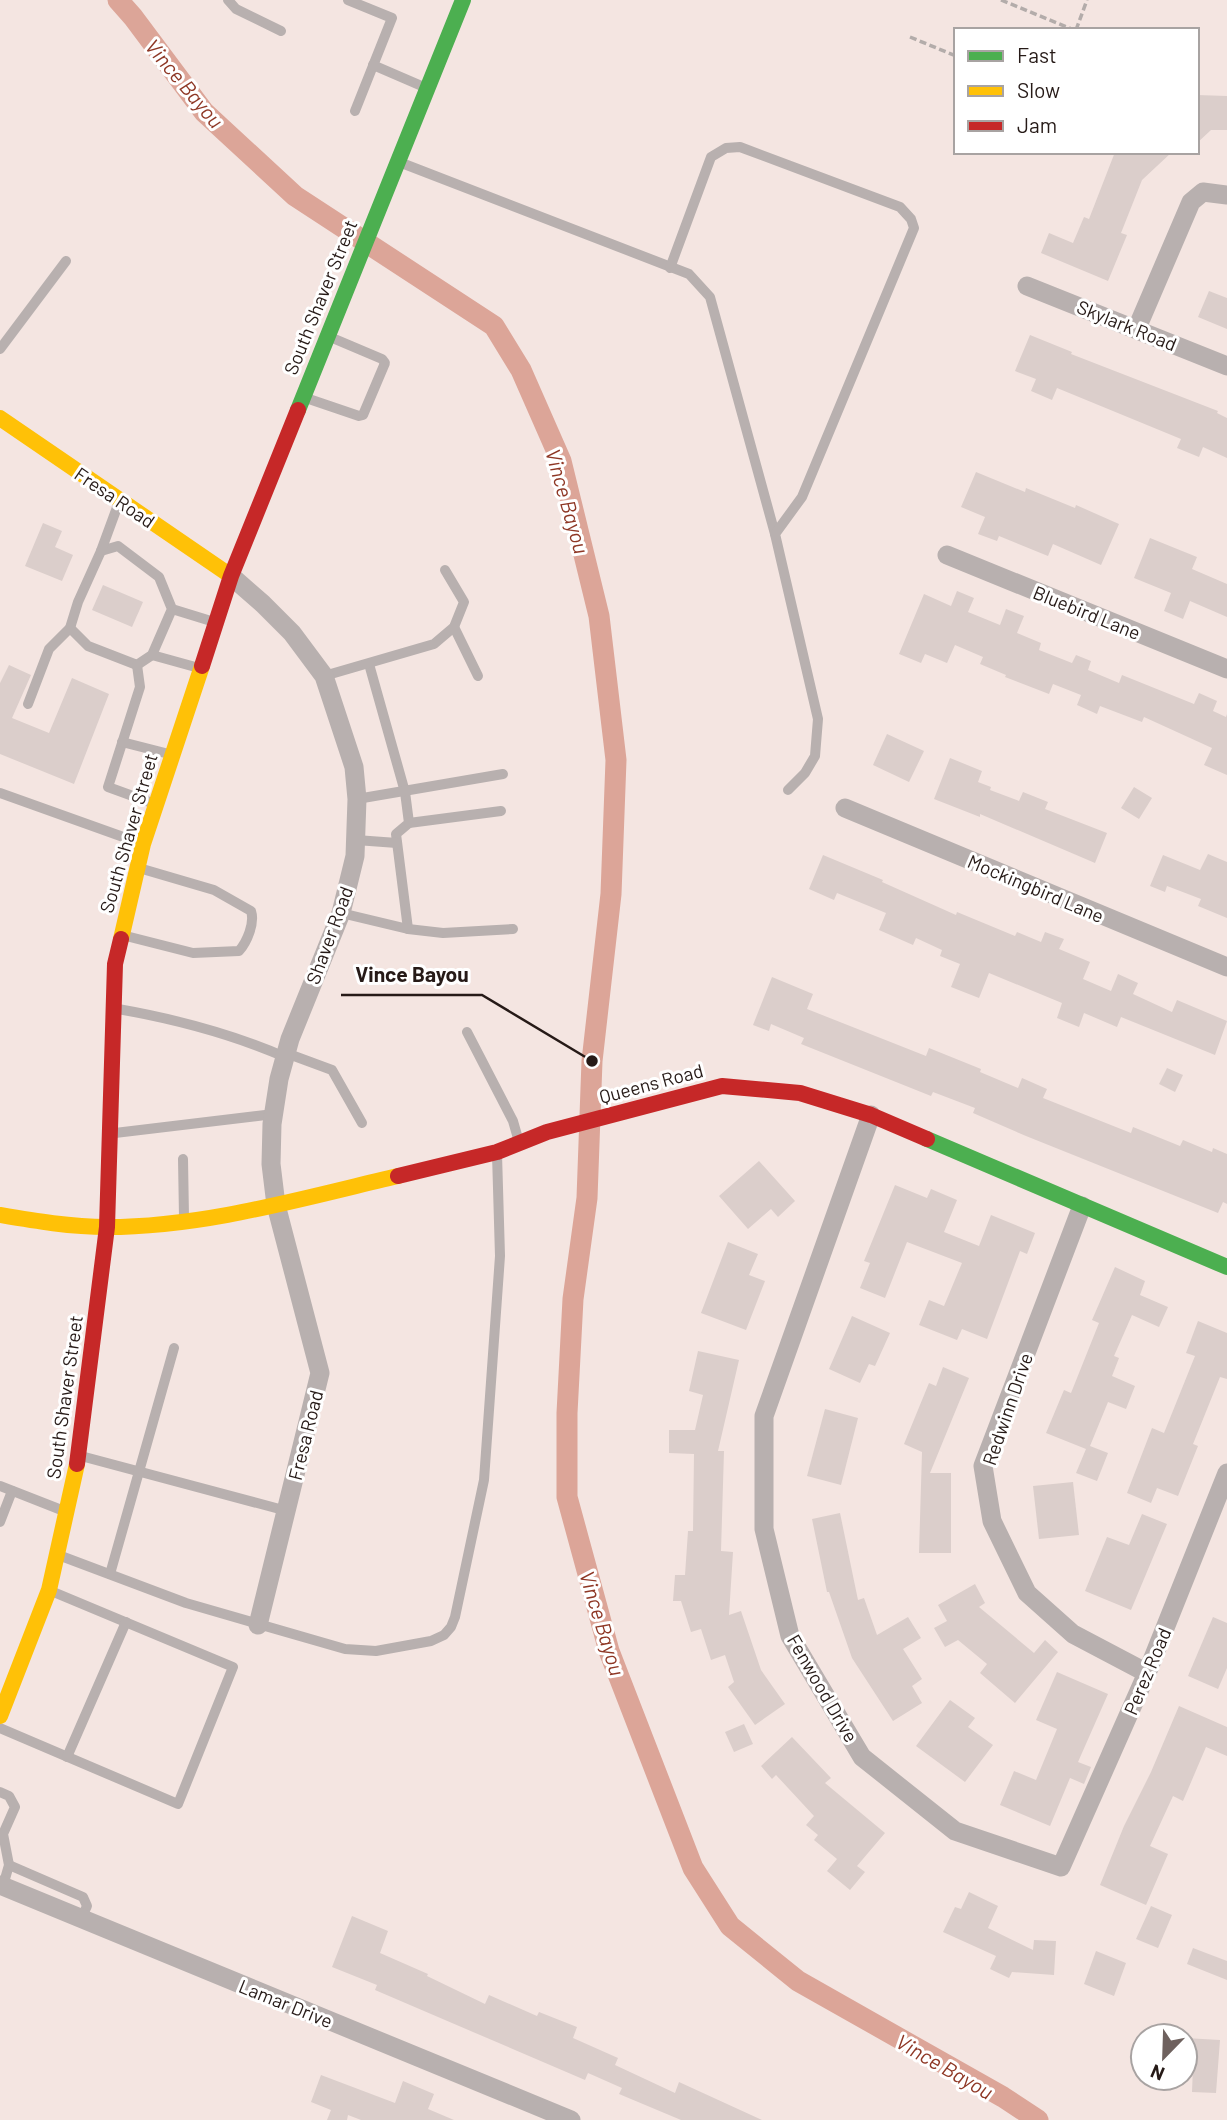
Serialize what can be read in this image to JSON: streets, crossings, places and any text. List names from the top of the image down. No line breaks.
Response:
{"streets":{"main road":["South Shaver Street","Fresa Road","Queens Road"],"street":["Skylark Road","Bluebird Lane","Mockingbird Lane","Shaver Road","Redwinn Drive","Perez Road","Fenwood Drive","Lamar Drive"]},"crossings":[["South Shaver Street","Fresa Road"],["South Shaver Street","Shaver Road"],["South Shaver Street","Queens Road"],["Fresa Road","Shaver Road"],["Fresa Road","Queens Road"],["Shaver Road","Queens Road"],["Queens Road","Redwinn Drive"],["Queens Road","Fenwood Drive"],["Redwinn Drive","Perez Road"],["Perez Road","Fenwood Drive"]],"water":["Vince Bayou"],"places":["Vince Bayou"],"legend":["Fast","Slow","Jam"],"north":"bottom left"}
